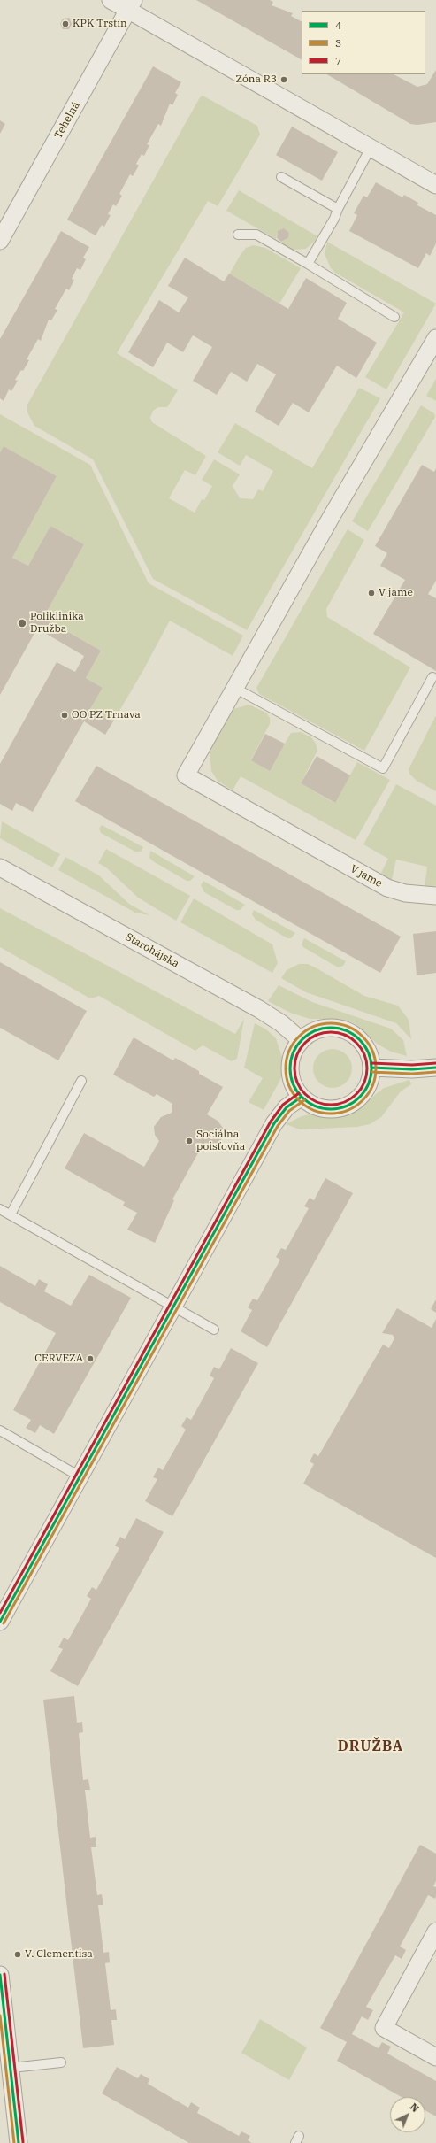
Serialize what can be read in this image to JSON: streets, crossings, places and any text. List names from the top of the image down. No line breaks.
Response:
{"streets":{"street":["Tehelná","V jame","Starohájska"]},"districts":["DRUŽBA"],"places":["KPK Trstín","Zóna R3","V jame","Poliklinika Družba","OO PZ Trnava","Sociálna poisťovňa","CERVEZA","V. Clementisa"],"lines":["transit line 3","transit line 4","transit line 7"],"legend":["4","3","7"],"north":"top right"}
